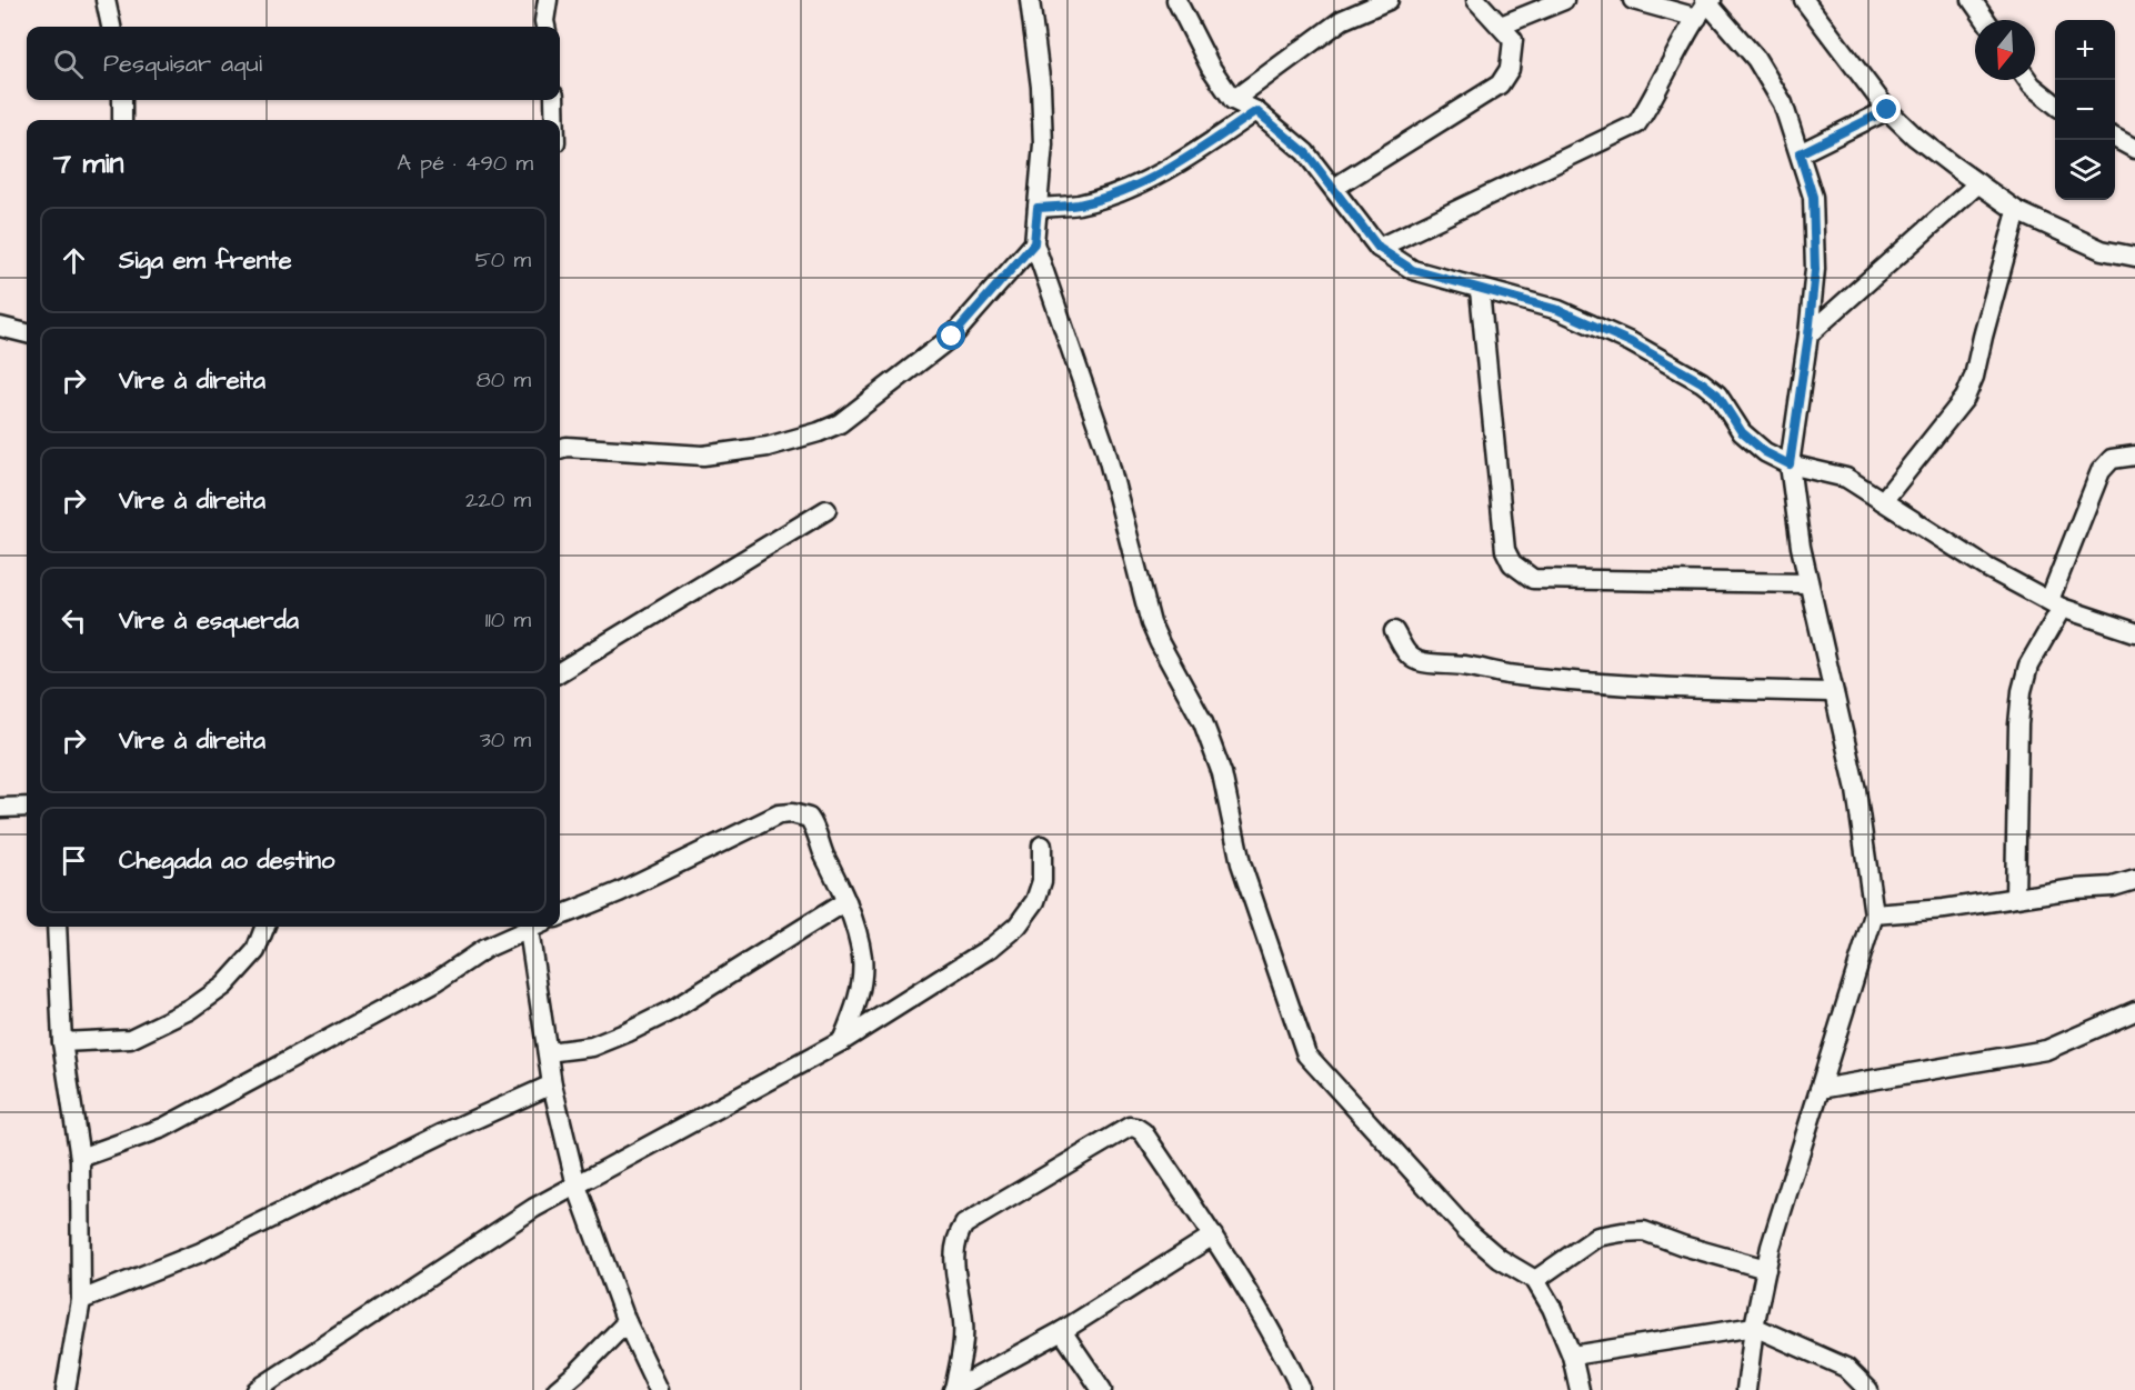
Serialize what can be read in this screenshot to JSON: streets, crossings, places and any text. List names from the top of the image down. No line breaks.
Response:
{"north":"bottom","page":{"map_buttons":["+","−"],"search":"Pesquisar aqui","heading":["7 min","A pé · 490 m"],"list":[["Siga em frente","50 m"],["Vire à direita","80 m"],["Vire à direita","220 m"],["Vire à esquerda","110 m"],["Vire à direita","30 m"],"Chegada ao destino"]}}
